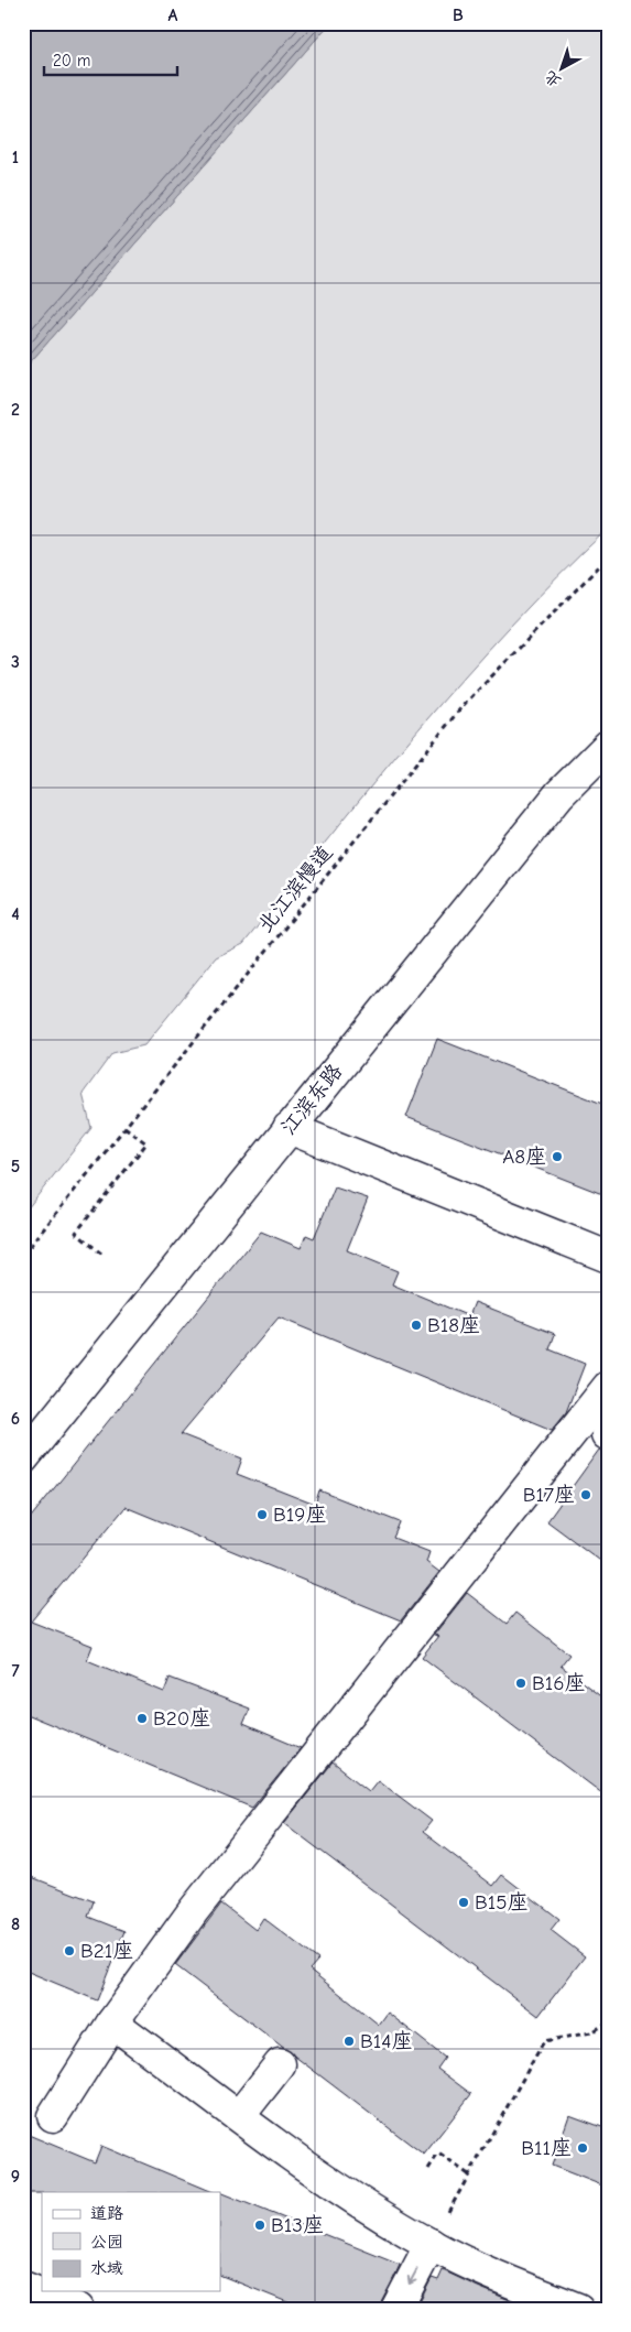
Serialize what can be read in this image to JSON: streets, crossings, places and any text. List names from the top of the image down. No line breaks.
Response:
{"streets":{"street":["江滨东路"],"path":["北江滨慢道"]},"places":["A8座","B18座","B17座","B19座","B16座","B20座","B15座","B21座","B14座","B11座","B13座"],"legend":["道路","公园","水域"],"scale_bar":"20 m","north":"bottom left","grid":{"columns":["A","B"],"rows":["1","2","3","4","5","6","7","8","9"]}}
